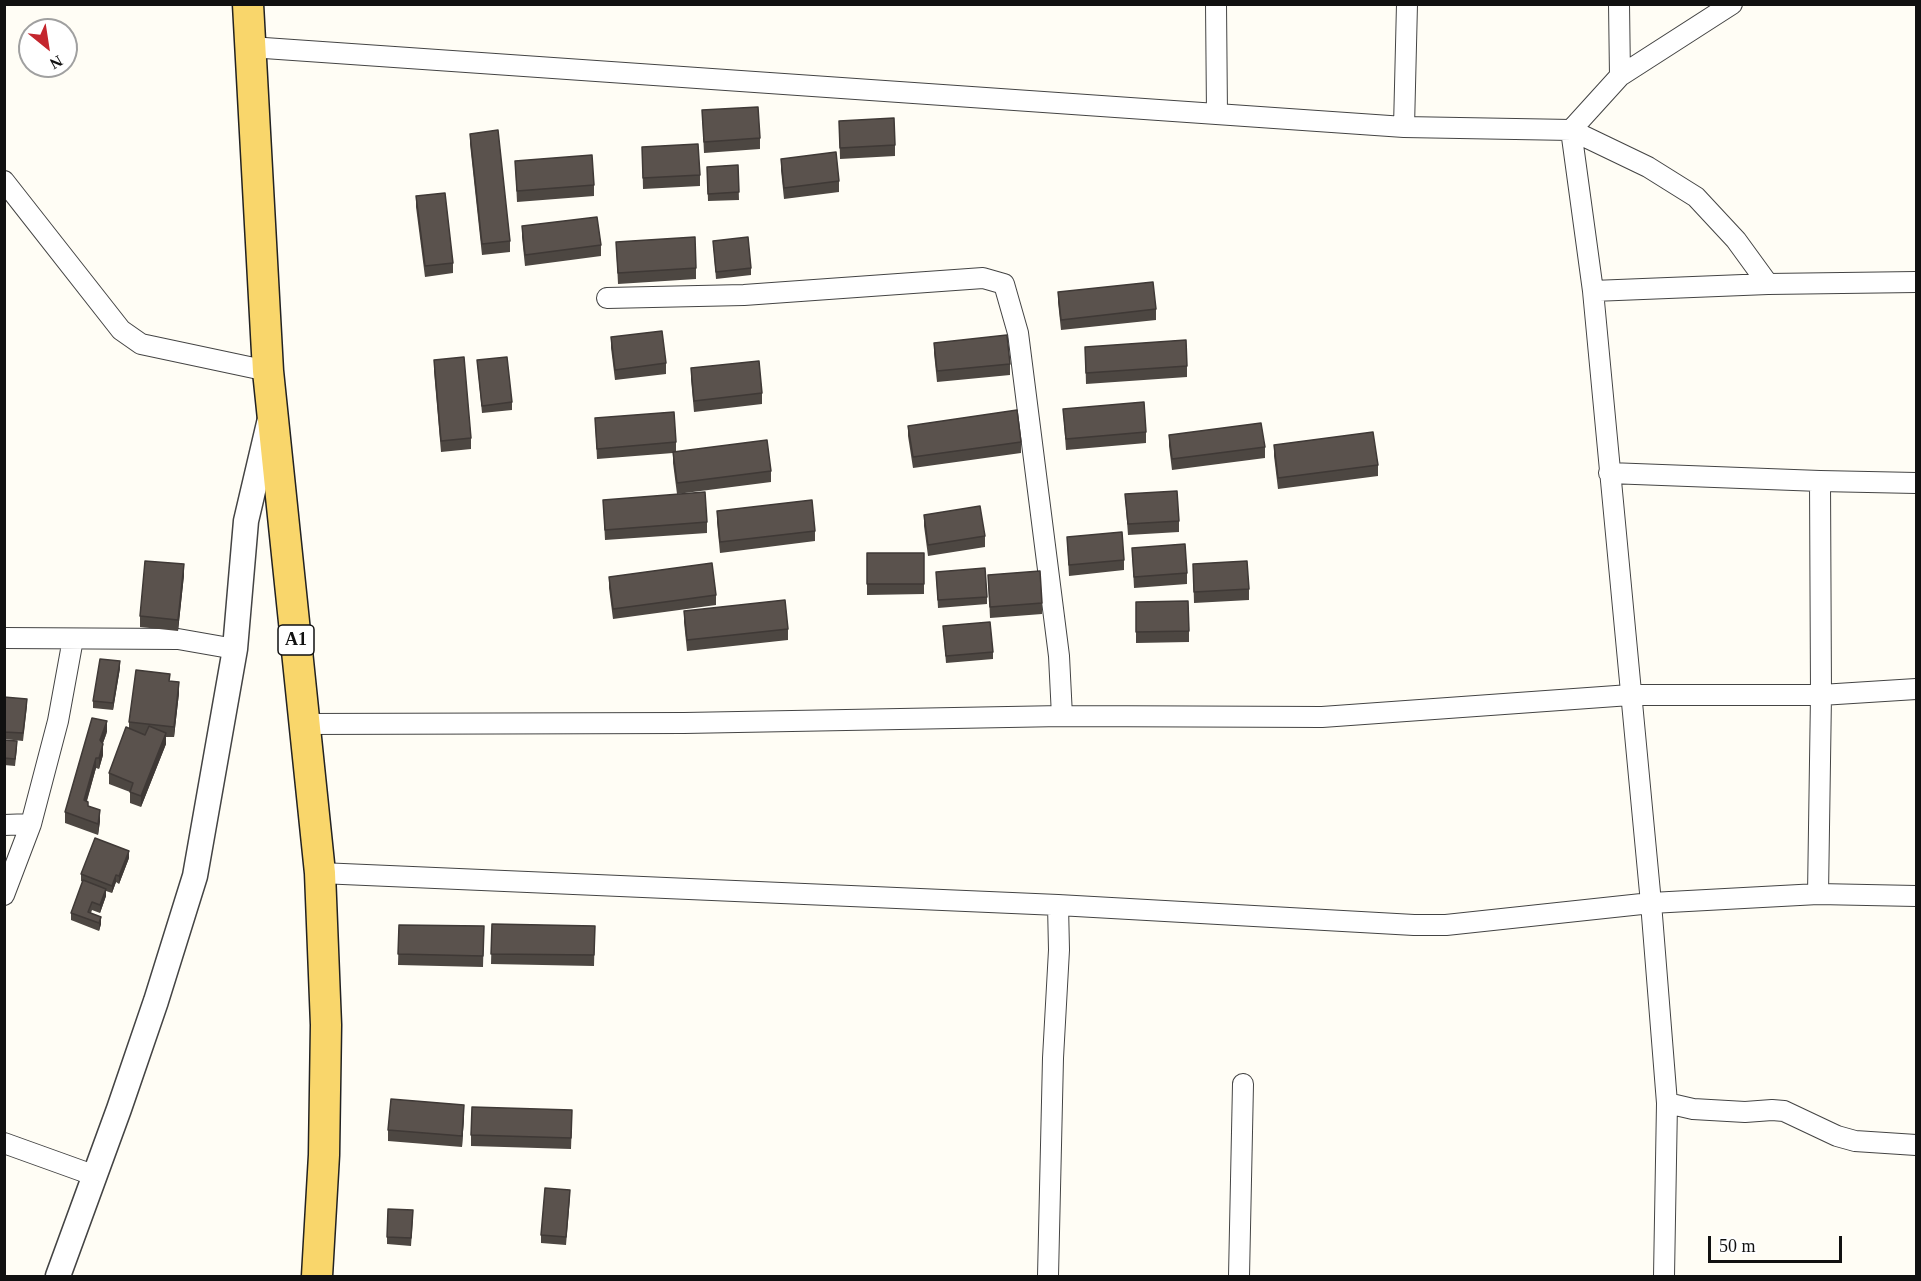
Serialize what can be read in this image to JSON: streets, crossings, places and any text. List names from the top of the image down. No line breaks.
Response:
{"streets":{"main road":["A1"]},"scale_bar":"50 m","north":"bottom right"}
